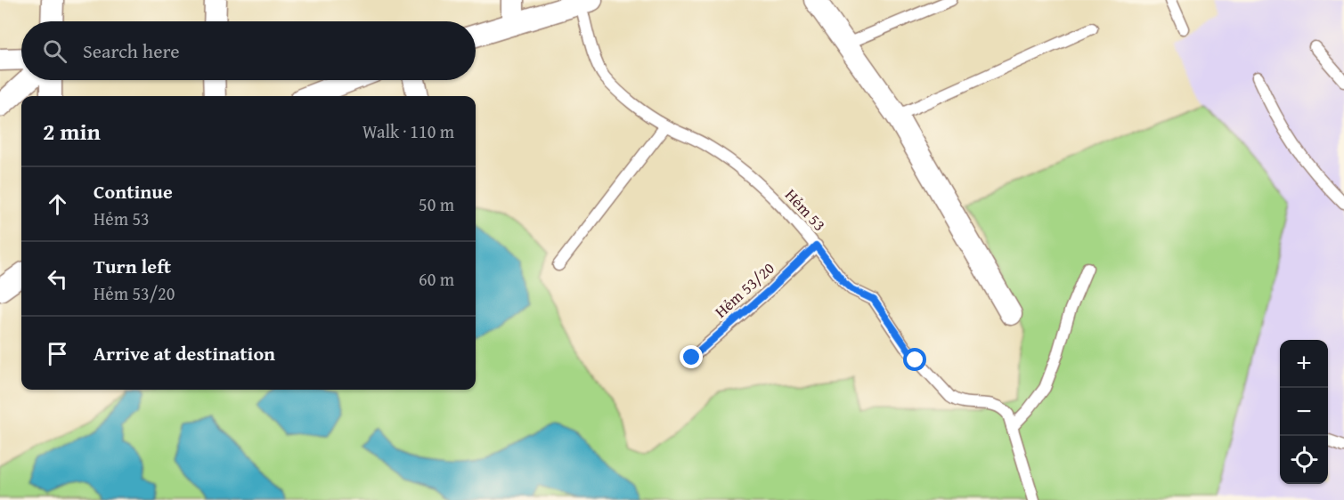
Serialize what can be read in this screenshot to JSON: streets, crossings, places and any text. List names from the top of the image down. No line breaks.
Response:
{"streets":{"lane":["Hẻm 53","Hẻm 53/20"]},"crossings":[["Hẻm 53","Hẻm 53/20"]],"page":{"search":"Search here","heading":["2 min","Walk · 110 m"],"list":[["Continue","Hẻm 53","50 m"],["Turn left","Hẻm 53/20","60 m"],"Arrive at destination"],"map_buttons":["+","−"]}}
